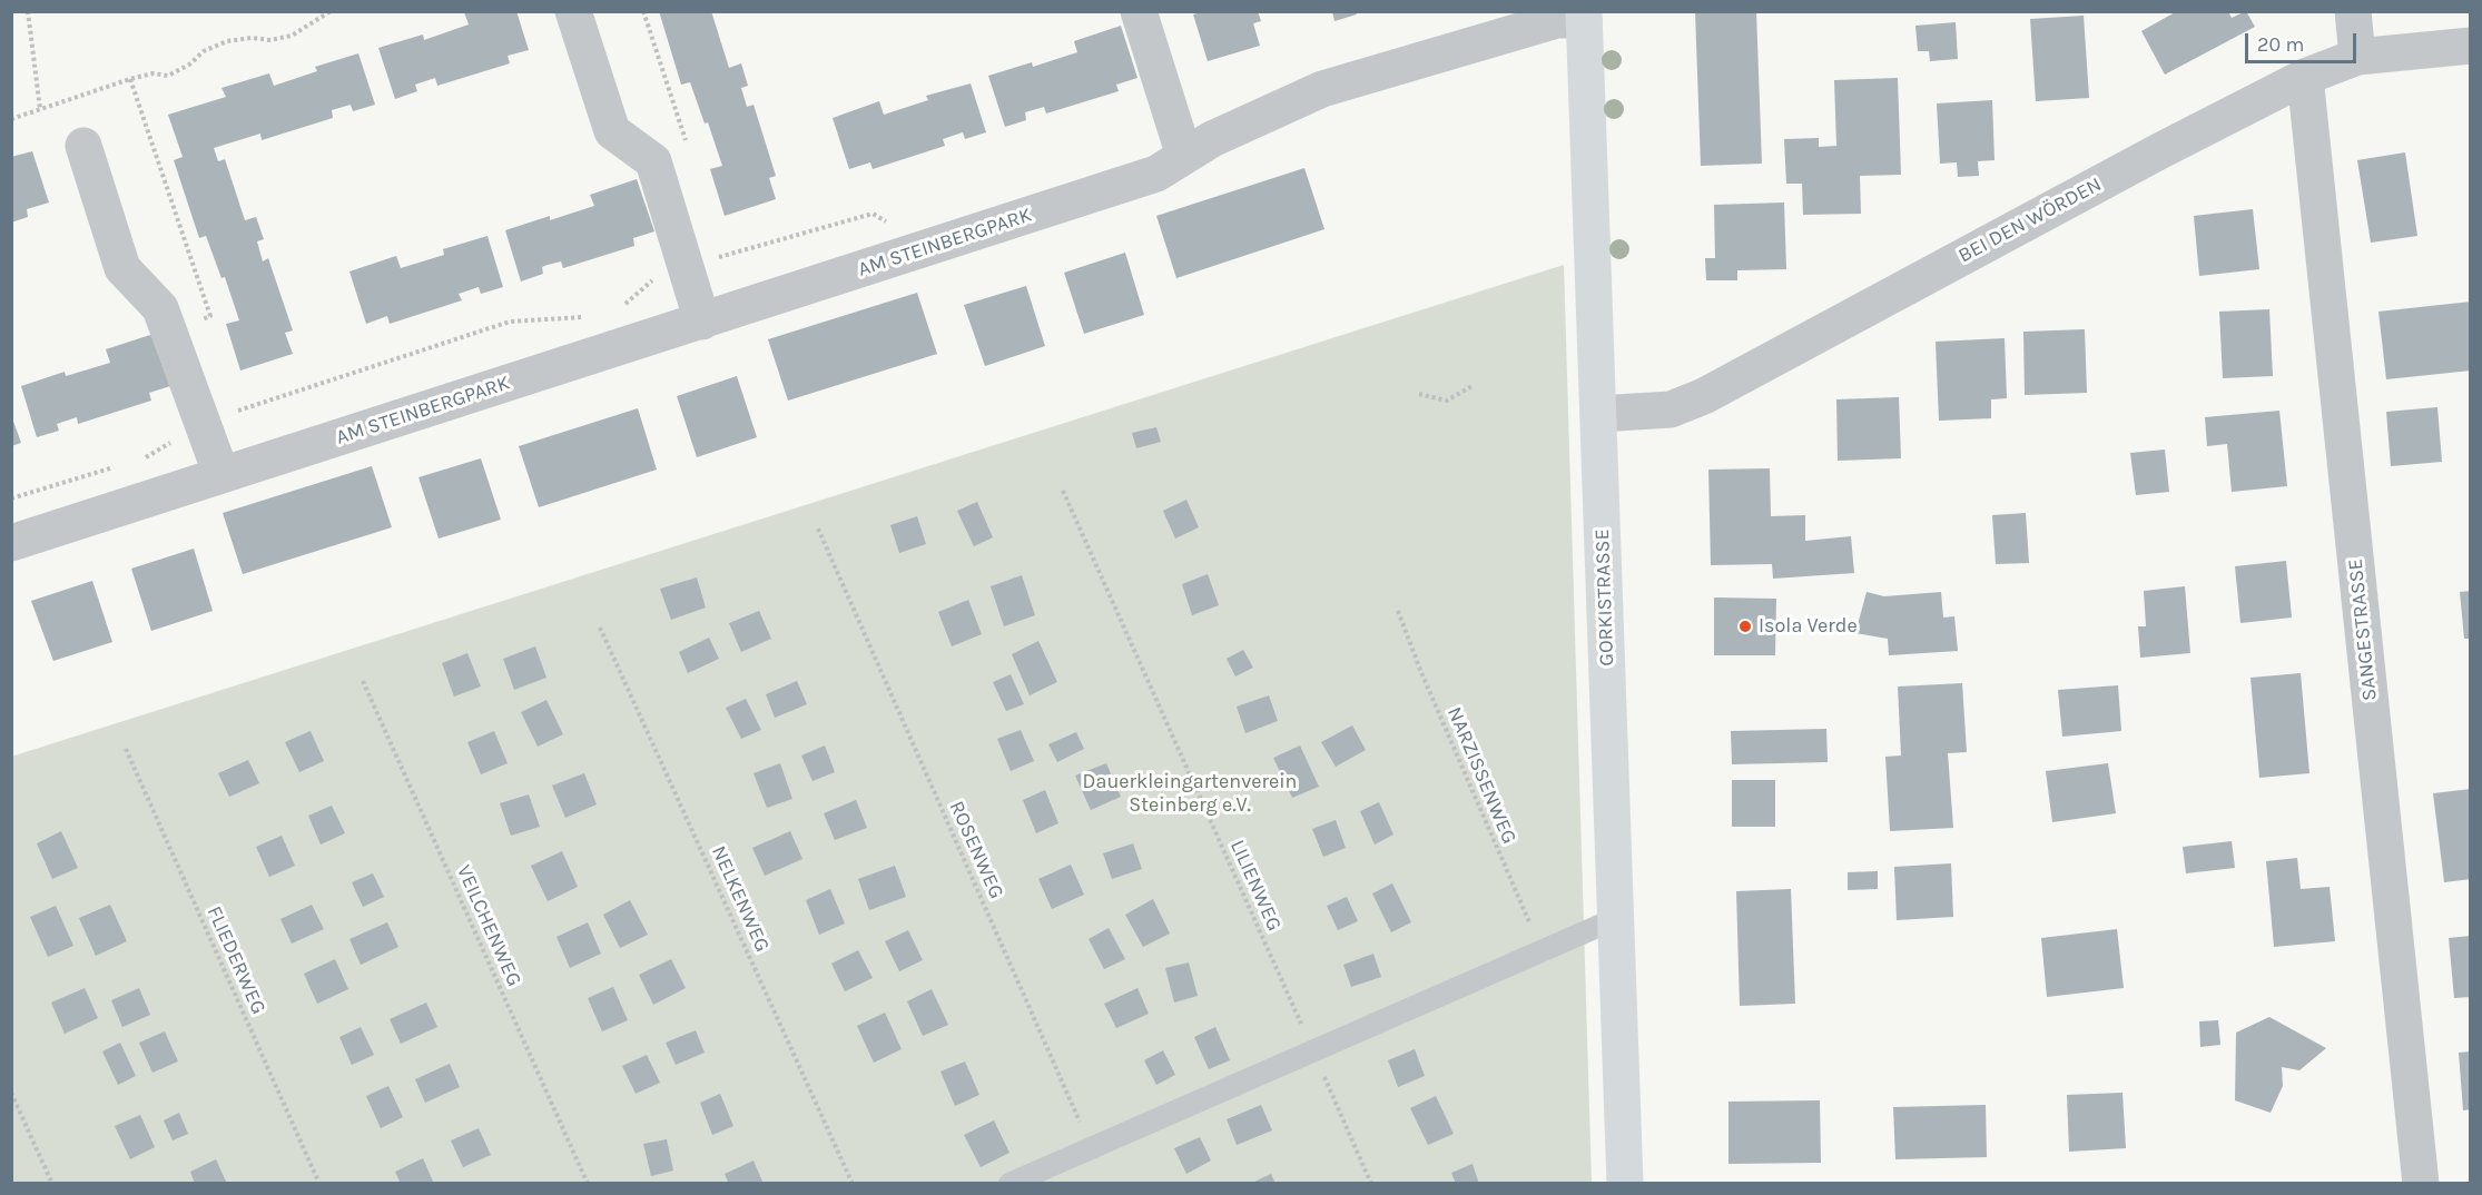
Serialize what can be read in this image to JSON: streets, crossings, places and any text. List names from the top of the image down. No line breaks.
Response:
{"streets":{"main road":["GORKISTRASSE"],"street":["BEI DEN WÖRDEN","AM STEINBERGPARK","SANGESTRASSE"],"path":["NARZISSENWEG","ROSENWEG","LILIENWEG","NELKENWEG","VEILCHENWEG","FLIEDERWEG"]},"crossings":[["BEI DEN WÖRDEN","GORKISTRASSE"],["BEI DEN WÖRDEN","SANGESTRASSE"],["AM STEINBERGPARK","GORKISTRASSE"]],"parks":["Dauerkleingartenverein Steinberg e.V."],"places":["Isola Verde"],"scale_bar":"20 m"}
